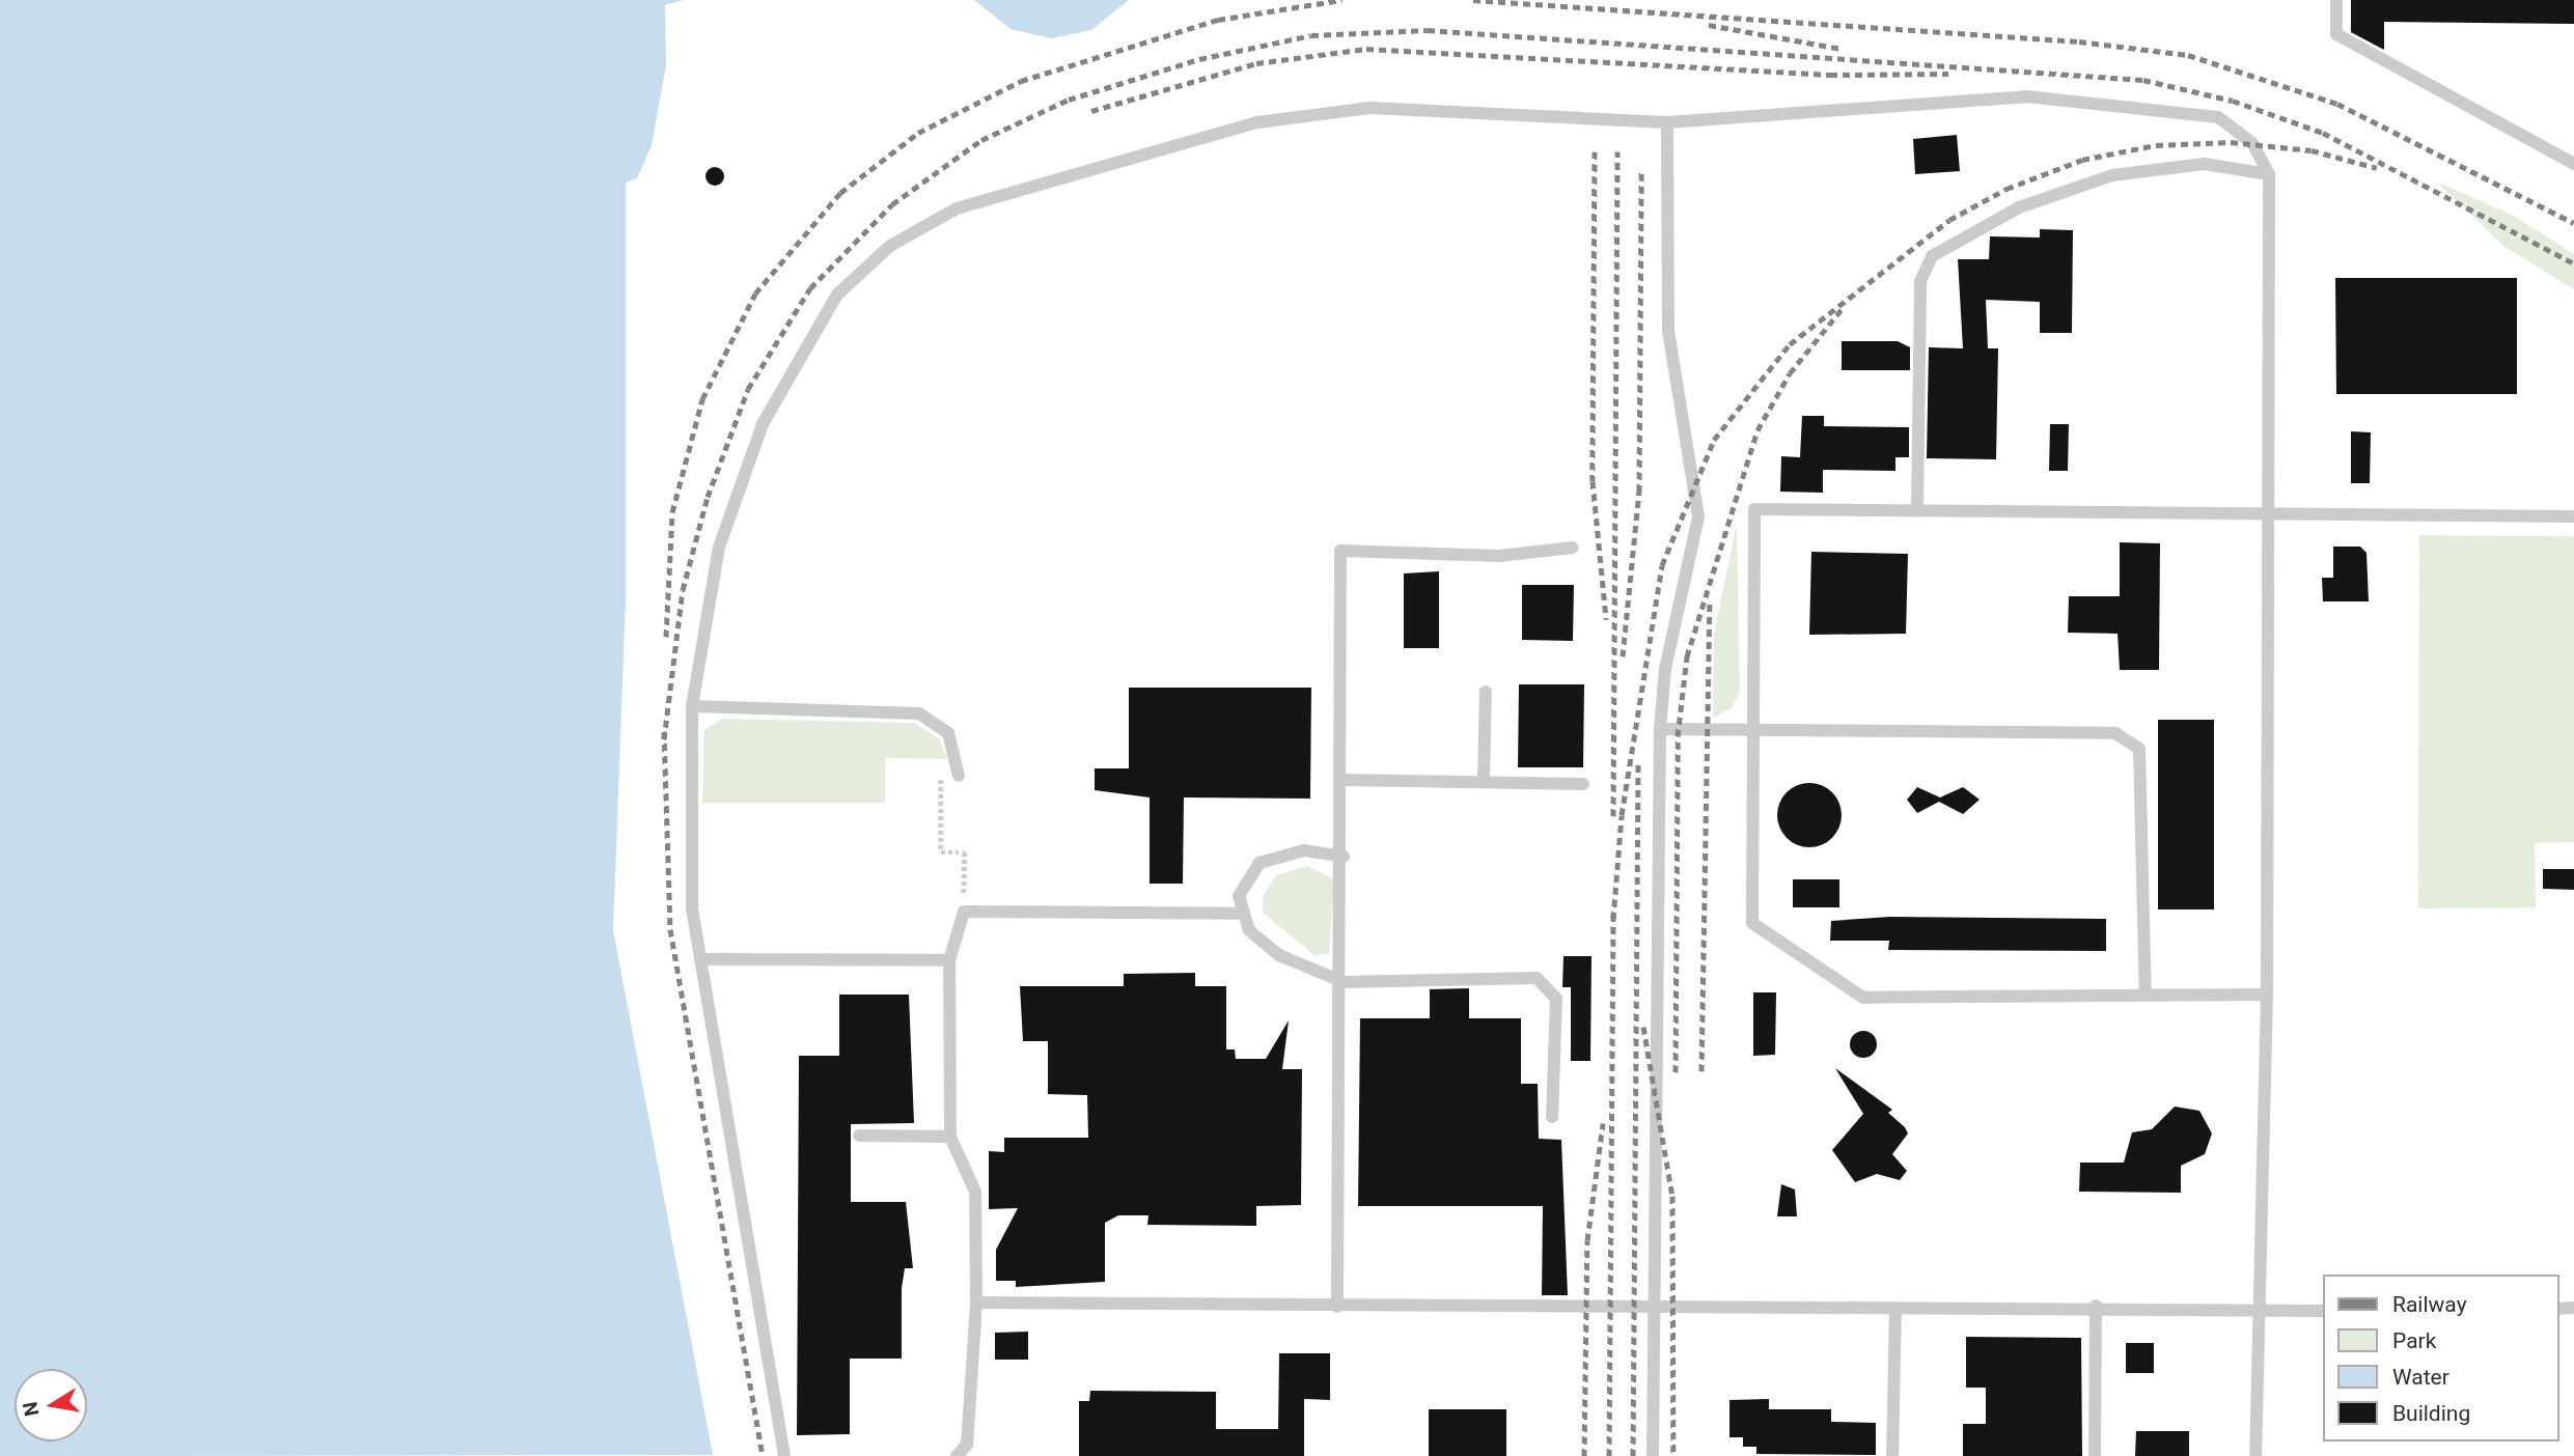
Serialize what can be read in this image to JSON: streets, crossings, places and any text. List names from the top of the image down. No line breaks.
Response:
{"legend":["Railway","Park","Water","Building"],"north":"left"}
